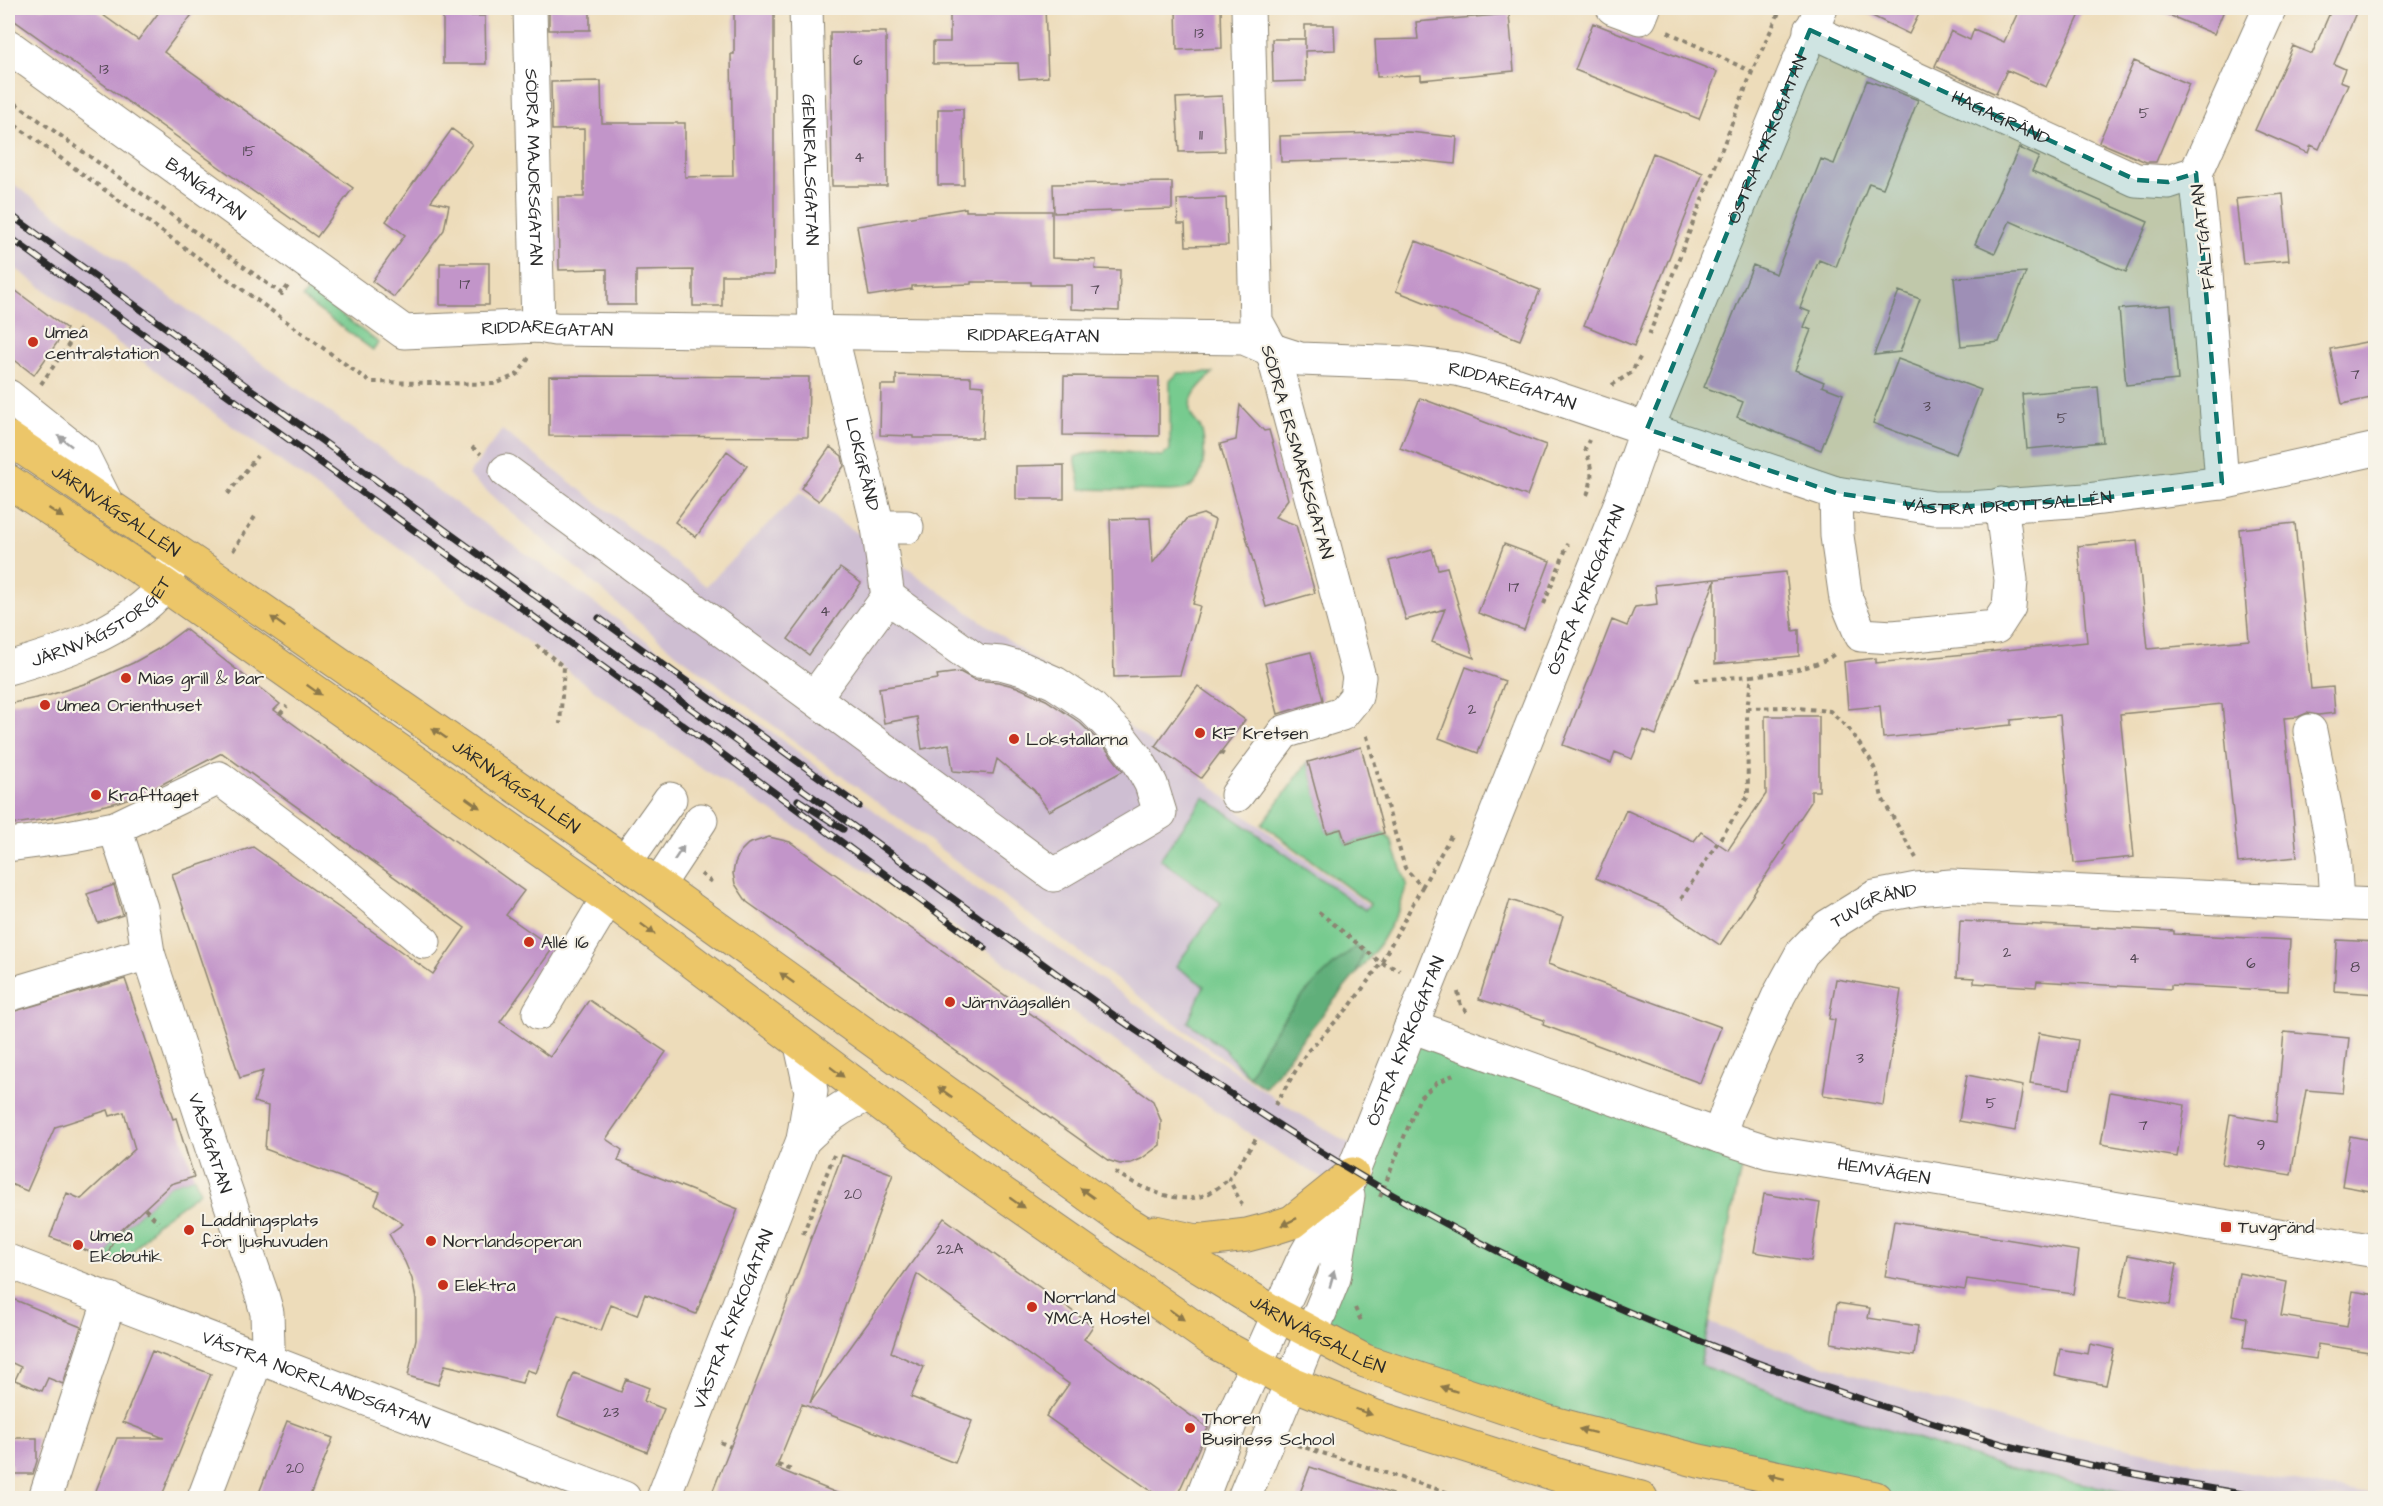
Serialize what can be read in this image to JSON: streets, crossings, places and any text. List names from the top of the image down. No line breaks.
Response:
{"streets":{"main road":["JÄRNVÄGSALLÉN"],"street":["HAGAGRÄND","ÖSTRA KYRKOGATAN","SÖDRA MAJORSGATAN","GENERALSGATAN","BANGATAN","FÄLTGATAN","RIDDAREGATAN","SÖDRA ERSMARKSGATAN","LOKGRÄND","VÄSTRA IDROTTSALLÉN","JÄRNVÄGSTORGET","TUVGRÄND","VASAGATAN","HEMVÄGEN","VÄSTRA KYRKOGATAN","VÄSTRA NORRLANDSGATAN"]},"crossings":[["HAGAGRÄND","ÖSTRA KYRKOGATAN"],["HAGAGRÄND","FÄLTGATAN"],["ÖSTRA KYRKOGATAN","RIDDAREGATAN"],["ÖSTRA KYRKOGATAN","VÄSTRA IDROTTSALLÉN"],["ÖSTRA KYRKOGATAN","JÄRNVÄGSALLÉN"],["ÖSTRA KYRKOGATAN","HEMVÄGEN"],["SÖDRA MAJORSGATAN","RIDDAREGATAN"],["GENERALSGATAN","RIDDAREGATAN"],["GENERALSGATAN","LOKGRÄND"],["BANGATAN","RIDDAREGATAN"],["FÄLTGATAN","VÄSTRA IDROTTSALLÉN"],["RIDDAREGATAN","SÖDRA ERSMARKSGATAN"],["RIDDAREGATAN","LOKGRÄND"],["RIDDAREGATAN","VÄSTRA IDROTTSALLÉN"],["JÄRNVÄGSALLÉN","JÄRNVÄGSTORGET"],["JÄRNVÄGSALLÉN","VÄSTRA KYRKOGATAN"],["TUVGRÄND","HEMVÄGEN"],["VASAGATAN","VÄSTRA NORRLANDSGATAN"]],"places":{"other":["Umeå centralstation","Mias grill & bar","Umeå Orienthuset","KF Kretsen","Lokstallarna","Krafttaget","Allé 16","Järnvägsallén","Laddningsplats för ljushuvuden","Norrlandsoperan","Umeå Ekobutik","Elektra","Norrland YMCA Hostel","Thoren Business School"],"transit":["Tuvgränd"]},"house_numbers":["13","6","13","5","11","15","4","17","7","7","3","5","17","4","2","2","4","6","8","3","5","7","9","20","22A","23","20"]}
